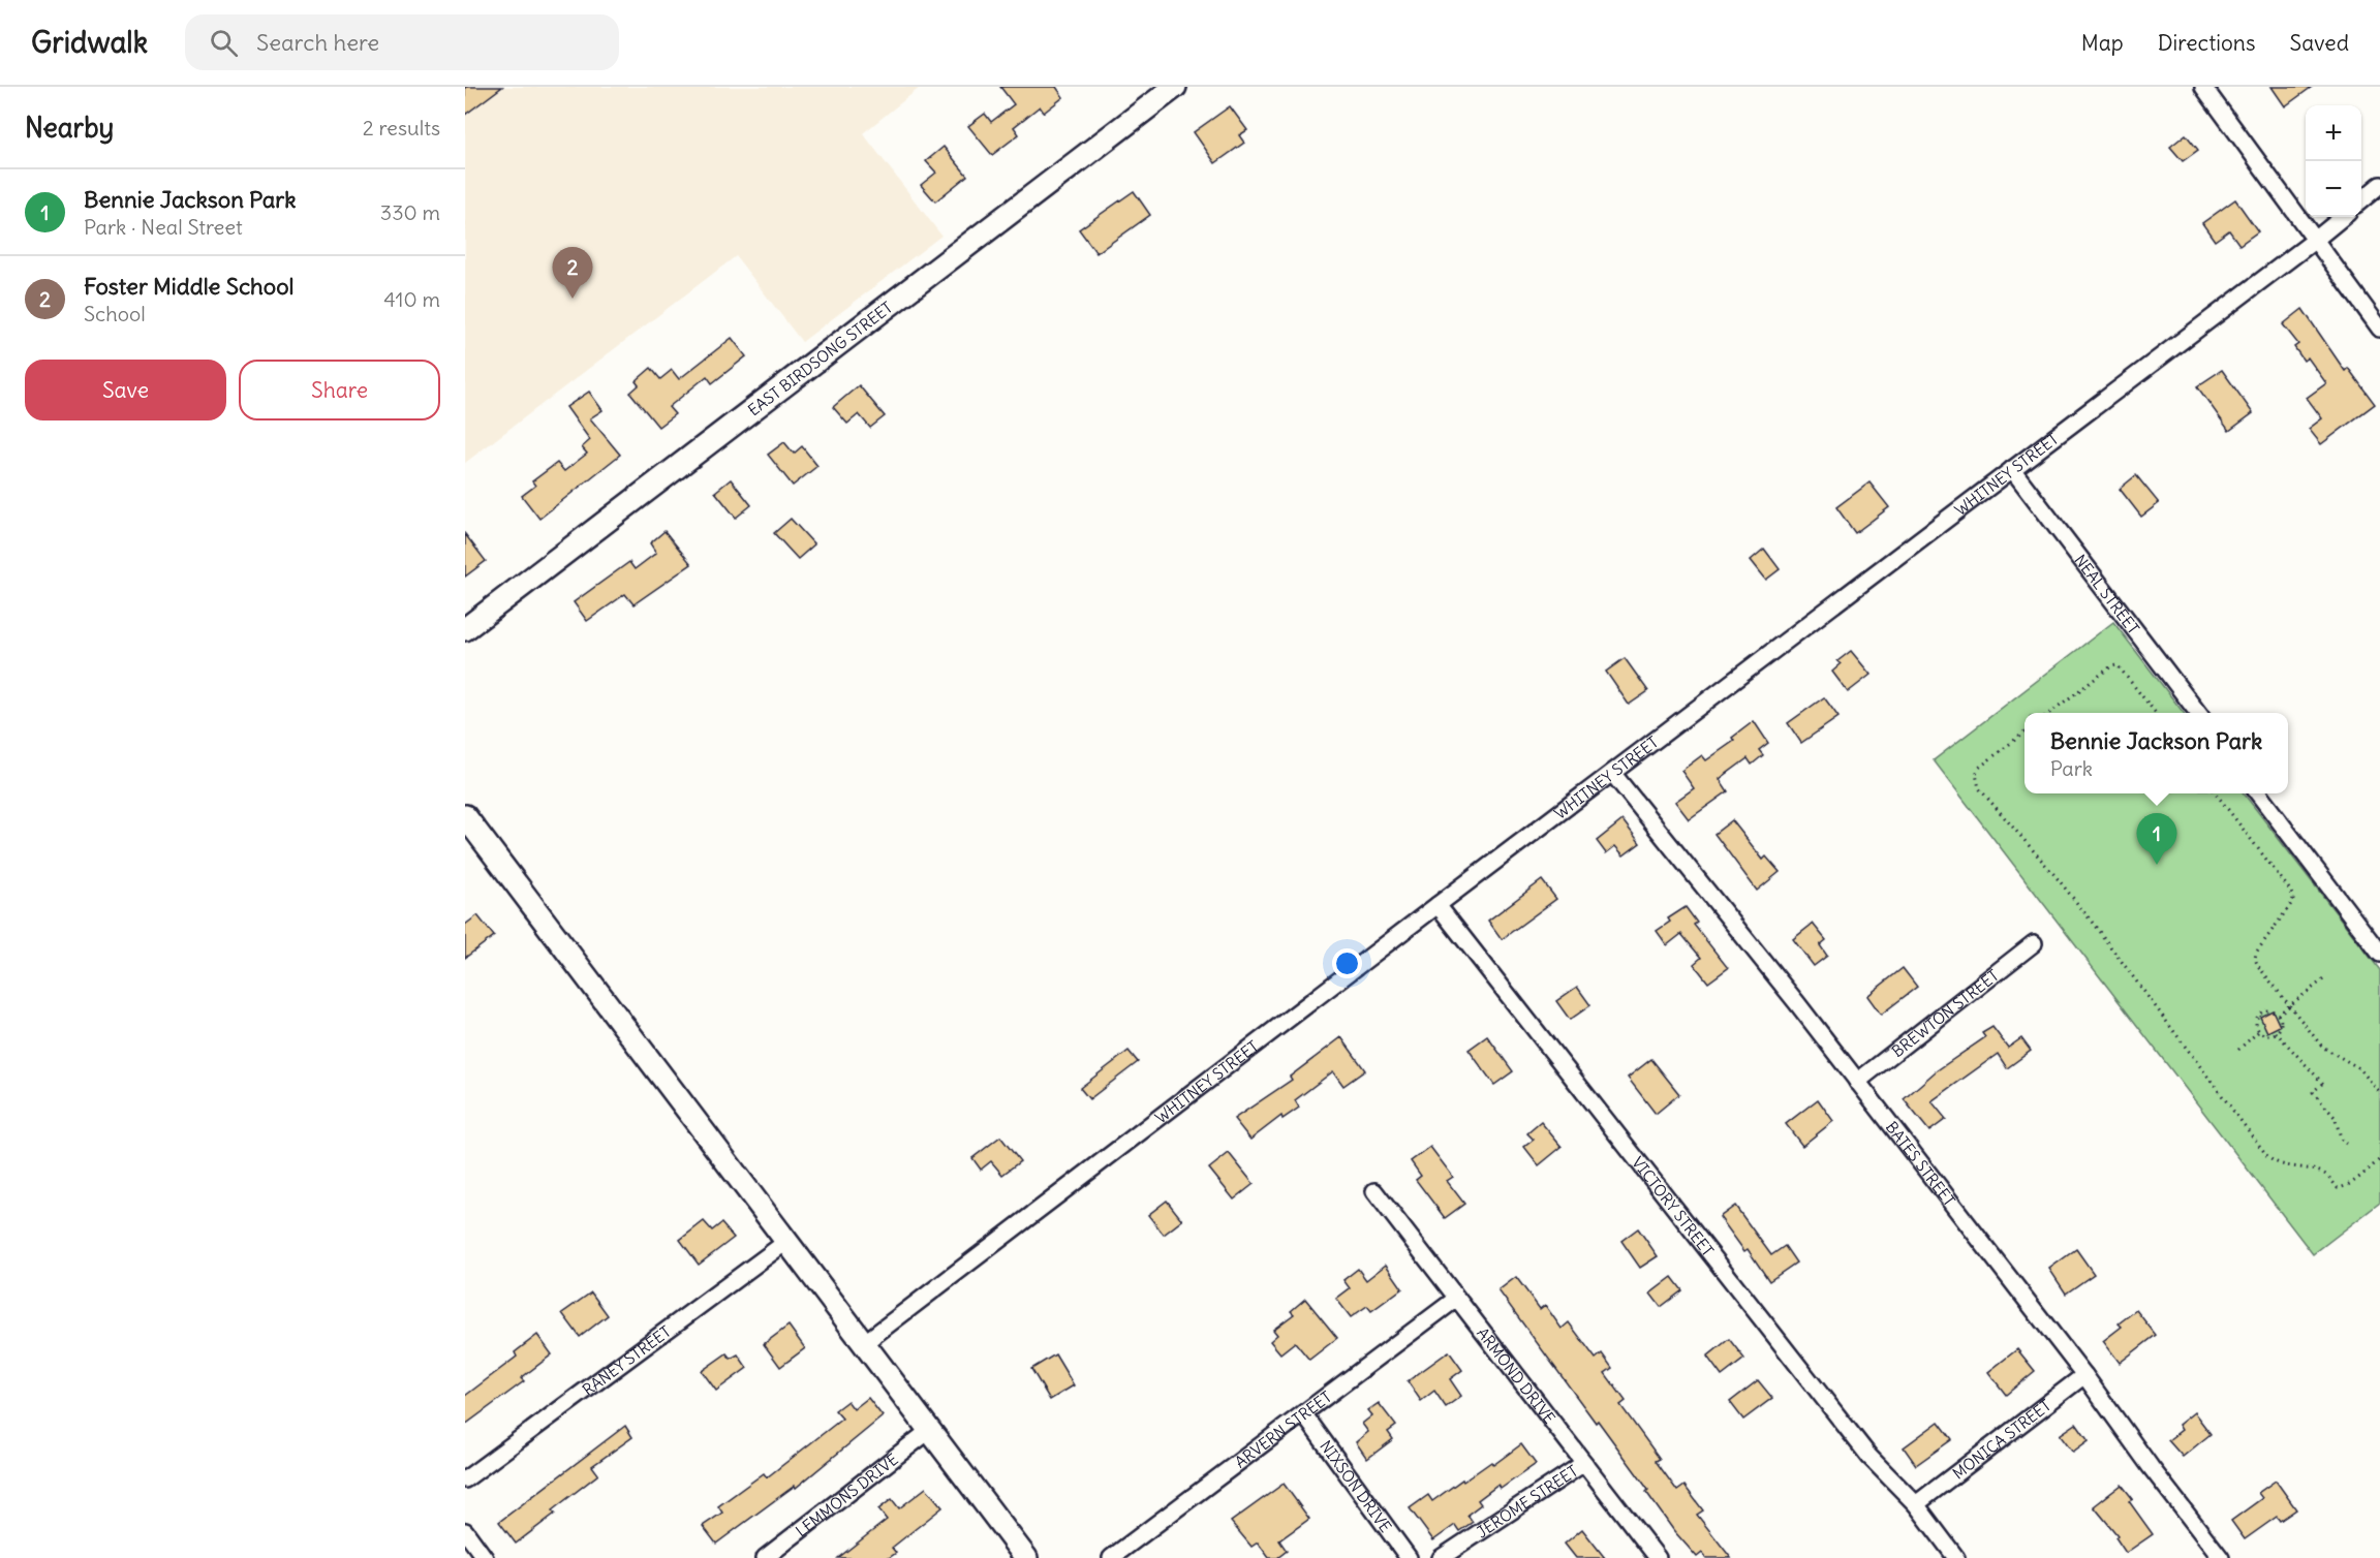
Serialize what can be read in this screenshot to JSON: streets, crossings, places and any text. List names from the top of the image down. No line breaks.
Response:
{"streets":{"street":["EAST BIRDSONG STREET","WHITNEY STREET","NEAL STREET","BREWTON STREET","BATES STREET","VICTORY STREET","RANEY STREET","ARMOND DRIVE","ARVERN STREET","MONICA STREET","NIXSON DRIVE","LEMMONS DRIVE","JEROME STREET"]},"crossings":[["WHITNEY STREET","NEAL STREET"],["WHITNEY STREET","BATES STREET"],["WHITNEY STREET","VICTORY STREET"],["BREWTON STREET","BATES STREET"],["BATES STREET","MONICA STREET"],["VICTORY STREET","MONICA STREET"],["ARMOND DRIVE","ARVERN STREET"],["ARMOND DRIVE","JEROME STREET"],["ARVERN STREET","NIXSON DRIVE"]],"page":{"header":"Gridwalk","search":"Search here","nav":["Map","Directions","Saved"],"heading":["Nearby","2 results"],"map_buttons":["+","−"],"list":[{"mark":"1","name":"Bennie Jackson Park","note":"Park · Neal Street","value":"330 m"},{"mark":"2","name":"Foster Middle School","note":"School","value":"410 m"}],"pins":["2","1"],"buttons":["Save","Share"],"popup":["Bennie Jackson Park","Park"]}}
